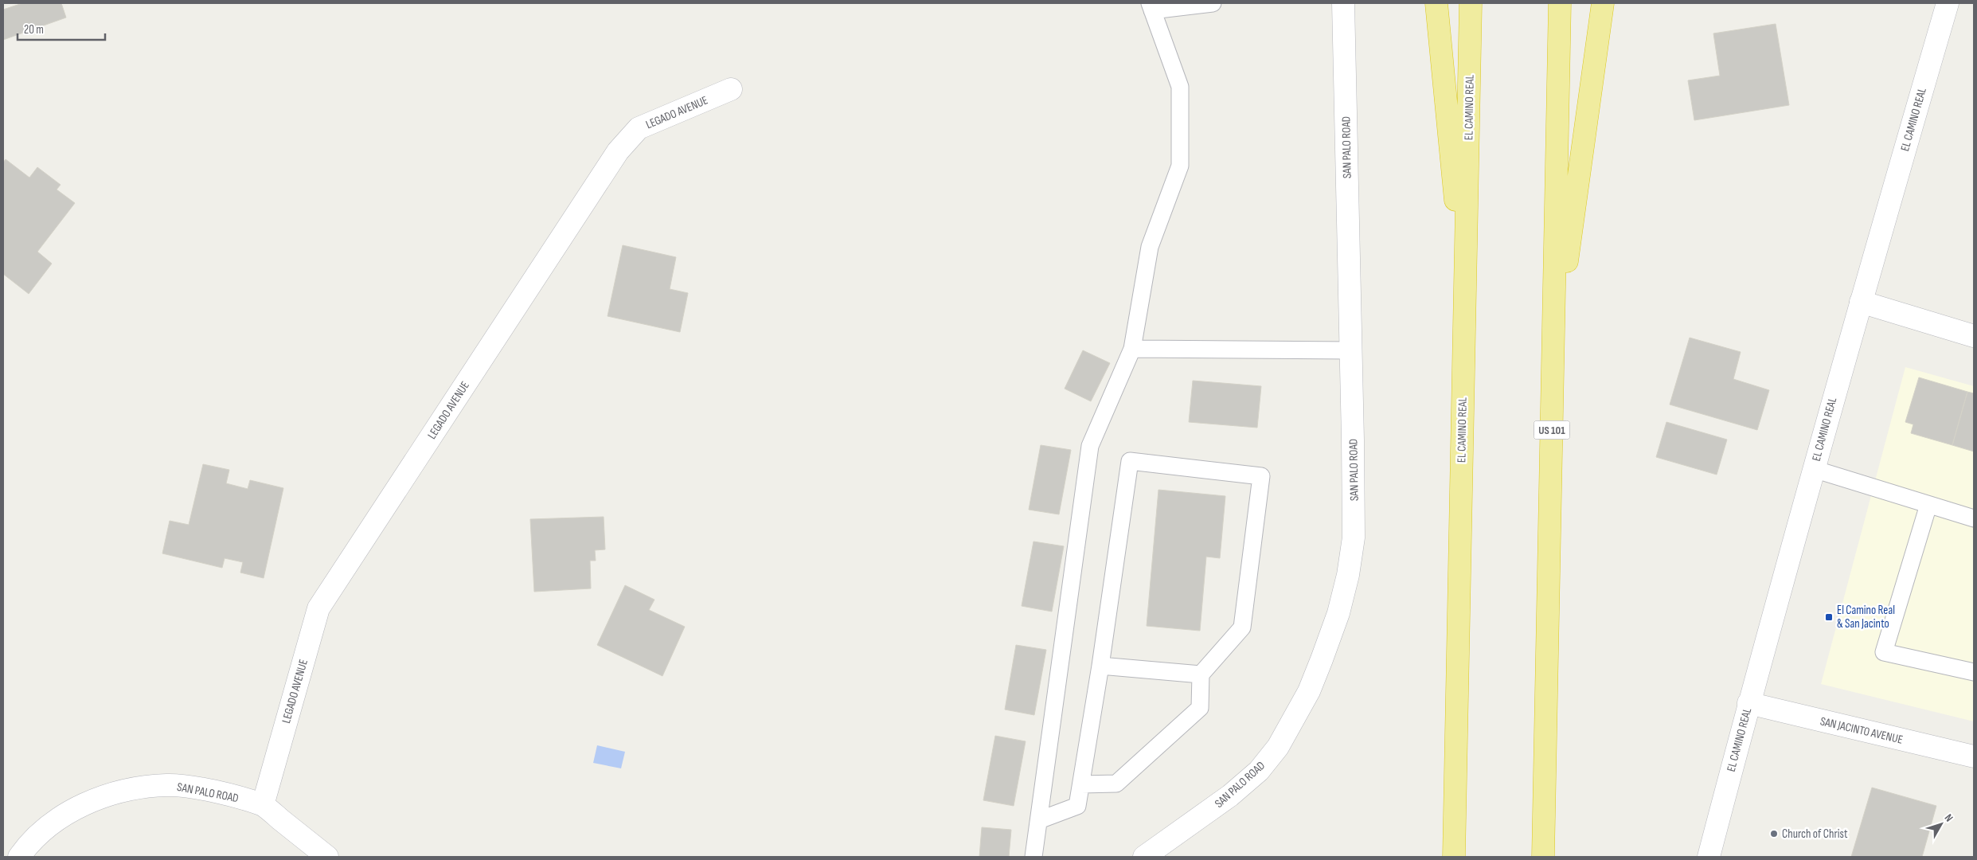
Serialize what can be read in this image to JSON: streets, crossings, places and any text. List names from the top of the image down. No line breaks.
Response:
{"streets":{"highway":["EL CAMINO REAL","US 101"],"street":["LEGADO AVENUE","SAN PALO ROAD","SAN JACINTO AVENUE"]},"crossings":[["EL CAMINO REAL","SAN JACINTO AVENUE"],["LEGADO AVENUE","SAN PALO ROAD"]],"places":{"transit":["El Camino Real & San Jacinto"],"other":["Church of Christ"]},"scale_bar":"20 m","north":"top right"}
